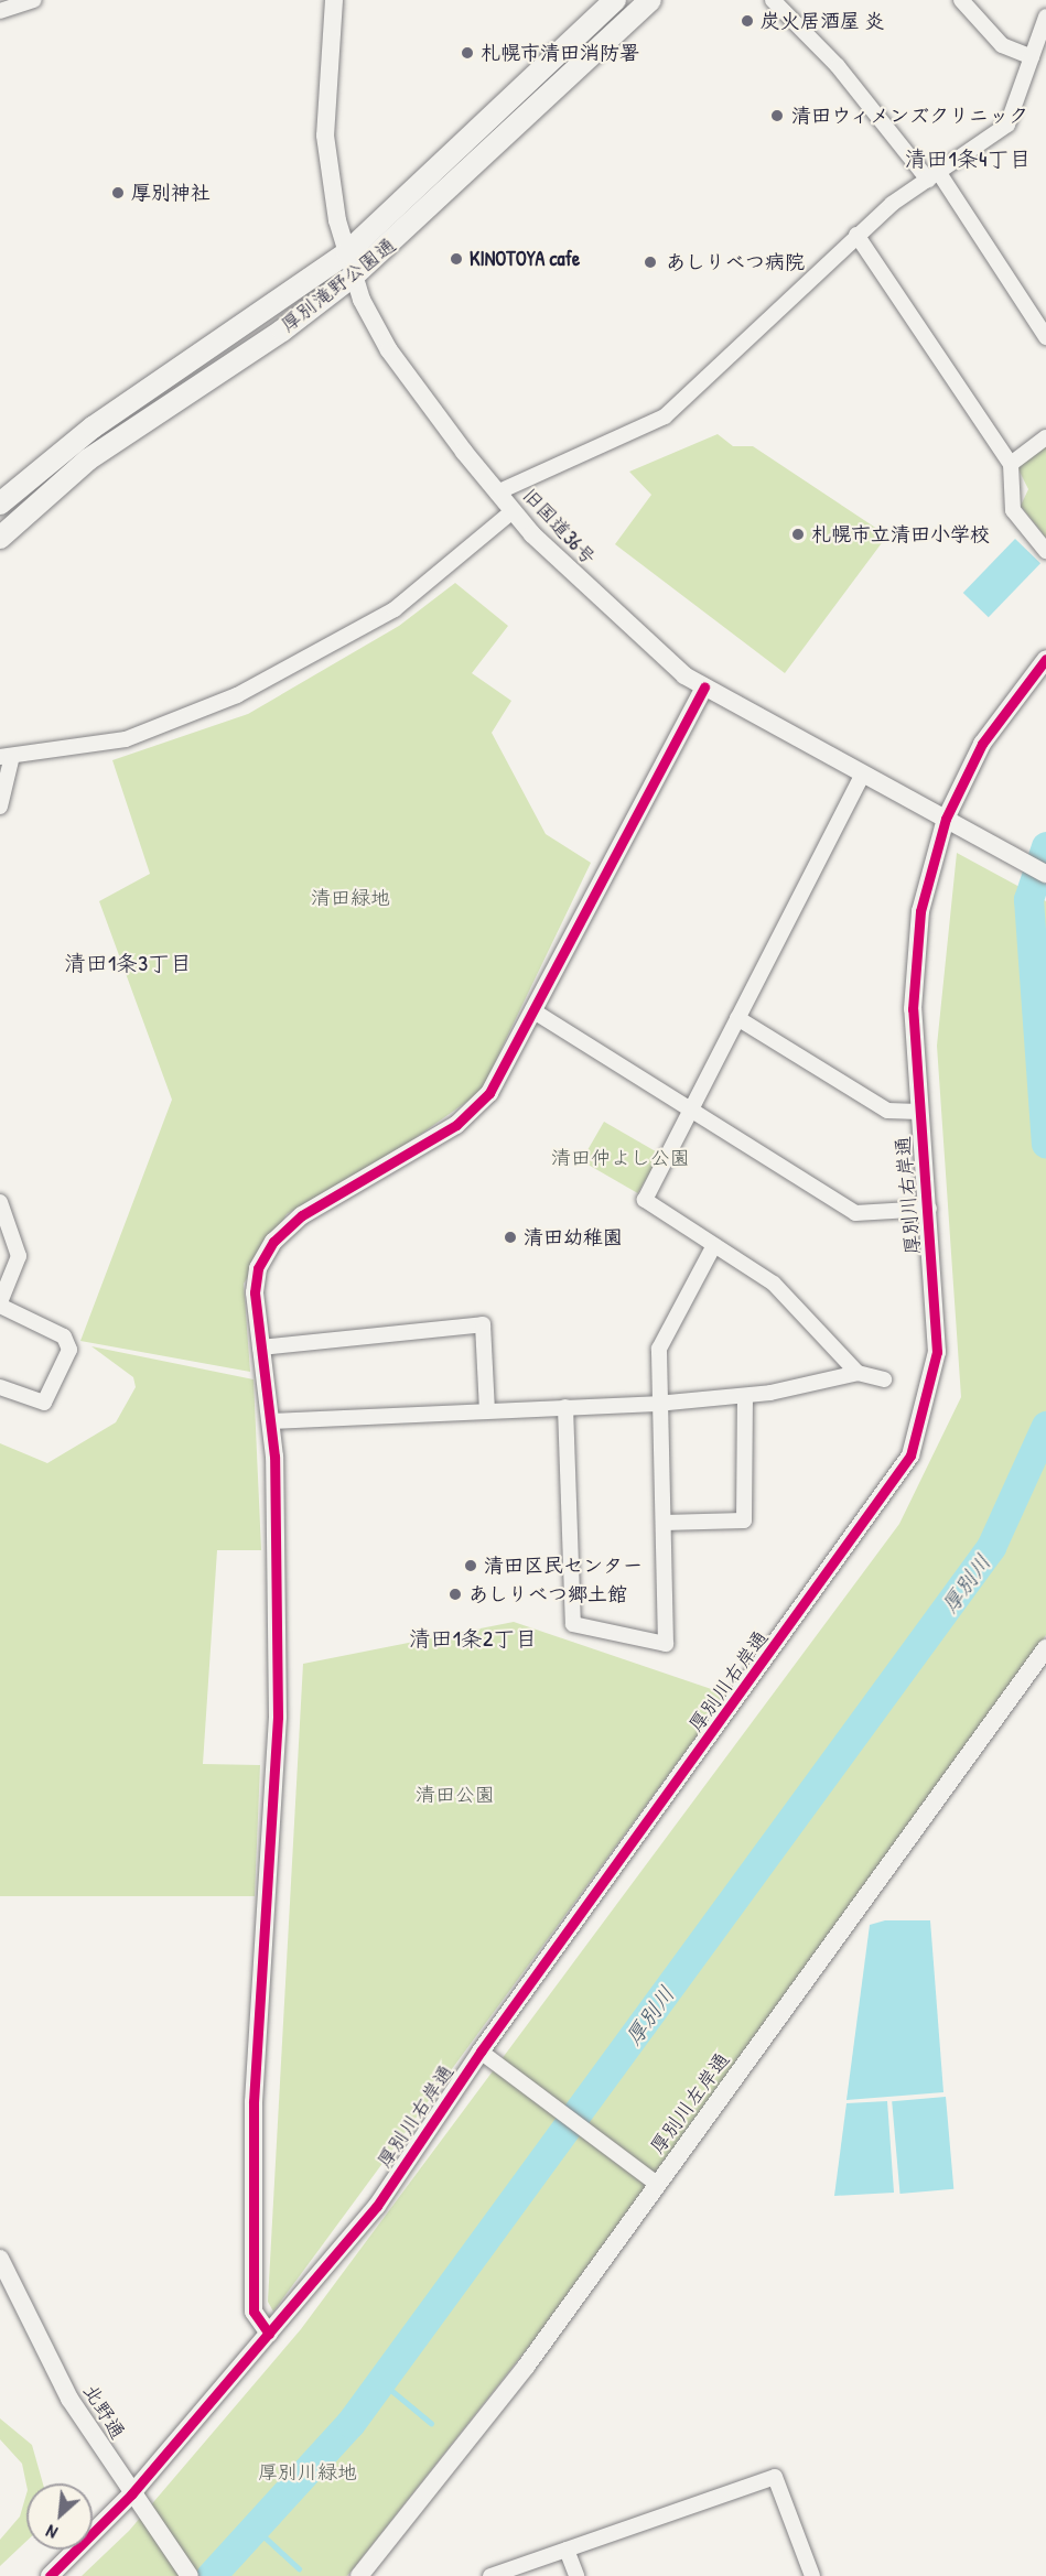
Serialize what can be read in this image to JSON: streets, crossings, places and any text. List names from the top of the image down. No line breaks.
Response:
{"streets":{"main road":["厚別滝野公園通"],"street":["旧国道36号","厚別川右岸通","厚別川左岸通","北野通"]},"crossings":[["厚別滝野公園通","旧国道36号"],["旧国道36号","厚別川右岸通"],["厚別川右岸通","北野通"]],"districts":["清田1条4丁目","清田1条3丁目","清田1条2丁目"],"water":["厚別川"],"parks":["清田緑地","清田仲よし公園","清田公園","厚別川緑地"],"places":["炭火居酒屋 炎","札幌市清田消防署","清田ウィメンズクリニック","厚別神社","KINOTOYA cafe","あしりべつ病院","札幌市立清田小学校","清田幼稚園","清田区民センター","あしりべつ郷土館"],"north":"bottom left"}
